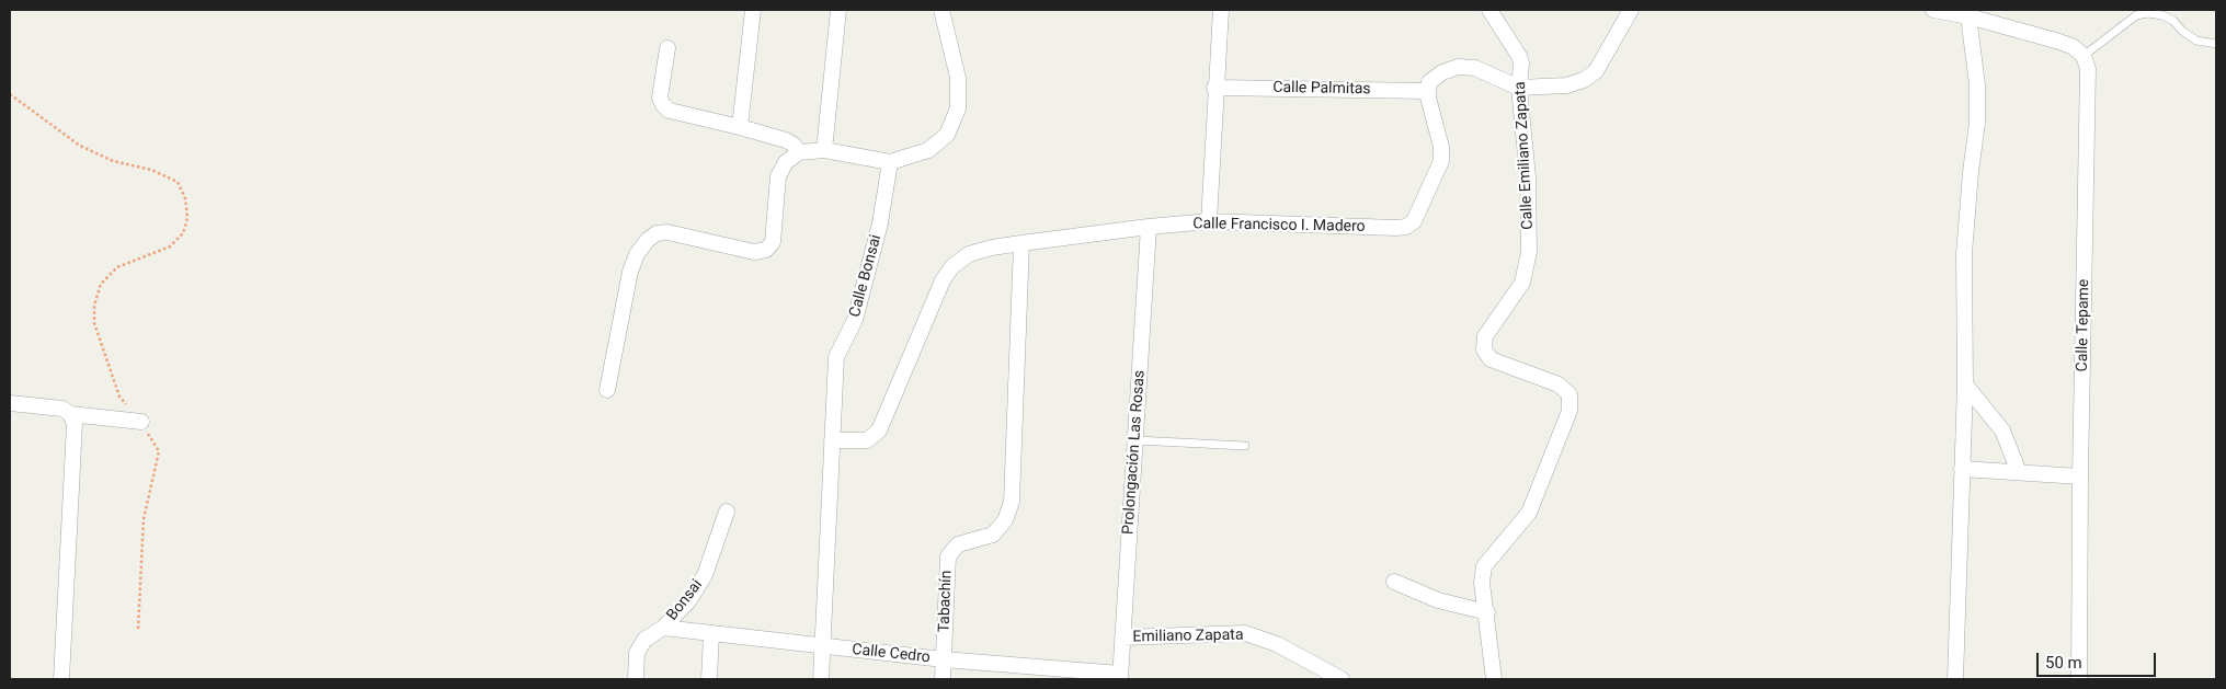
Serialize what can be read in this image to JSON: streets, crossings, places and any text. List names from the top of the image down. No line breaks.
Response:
{"streets":{"street":["Calle Palmitas","Calle Emiliano Zapata","Calle Francisco I. Madero","Calle Bonsai","Calle Tepame","Prolongación Las Rosas","Bonsai","Tabachín","Emiliano Zapata","Calle Cedro"]},"crossings":[["Calle Palmitas","Calle Francisco I. Madero"],["Calle Francisco I. Madero","Calle Bonsai"],["Calle Francisco I. Madero","Prolongación Las Rosas"],["Calle Francisco I. Madero","Tabachín"],["Calle Bonsai","Calle Cedro"],["Prolongación Las Rosas","Emiliano Zapata"],["Prolongación Las Rosas","Calle Cedro"],["Bonsai","Calle Cedro"],["Tabachín","Calle Cedro"]],"scale_bar":"50 m"}
